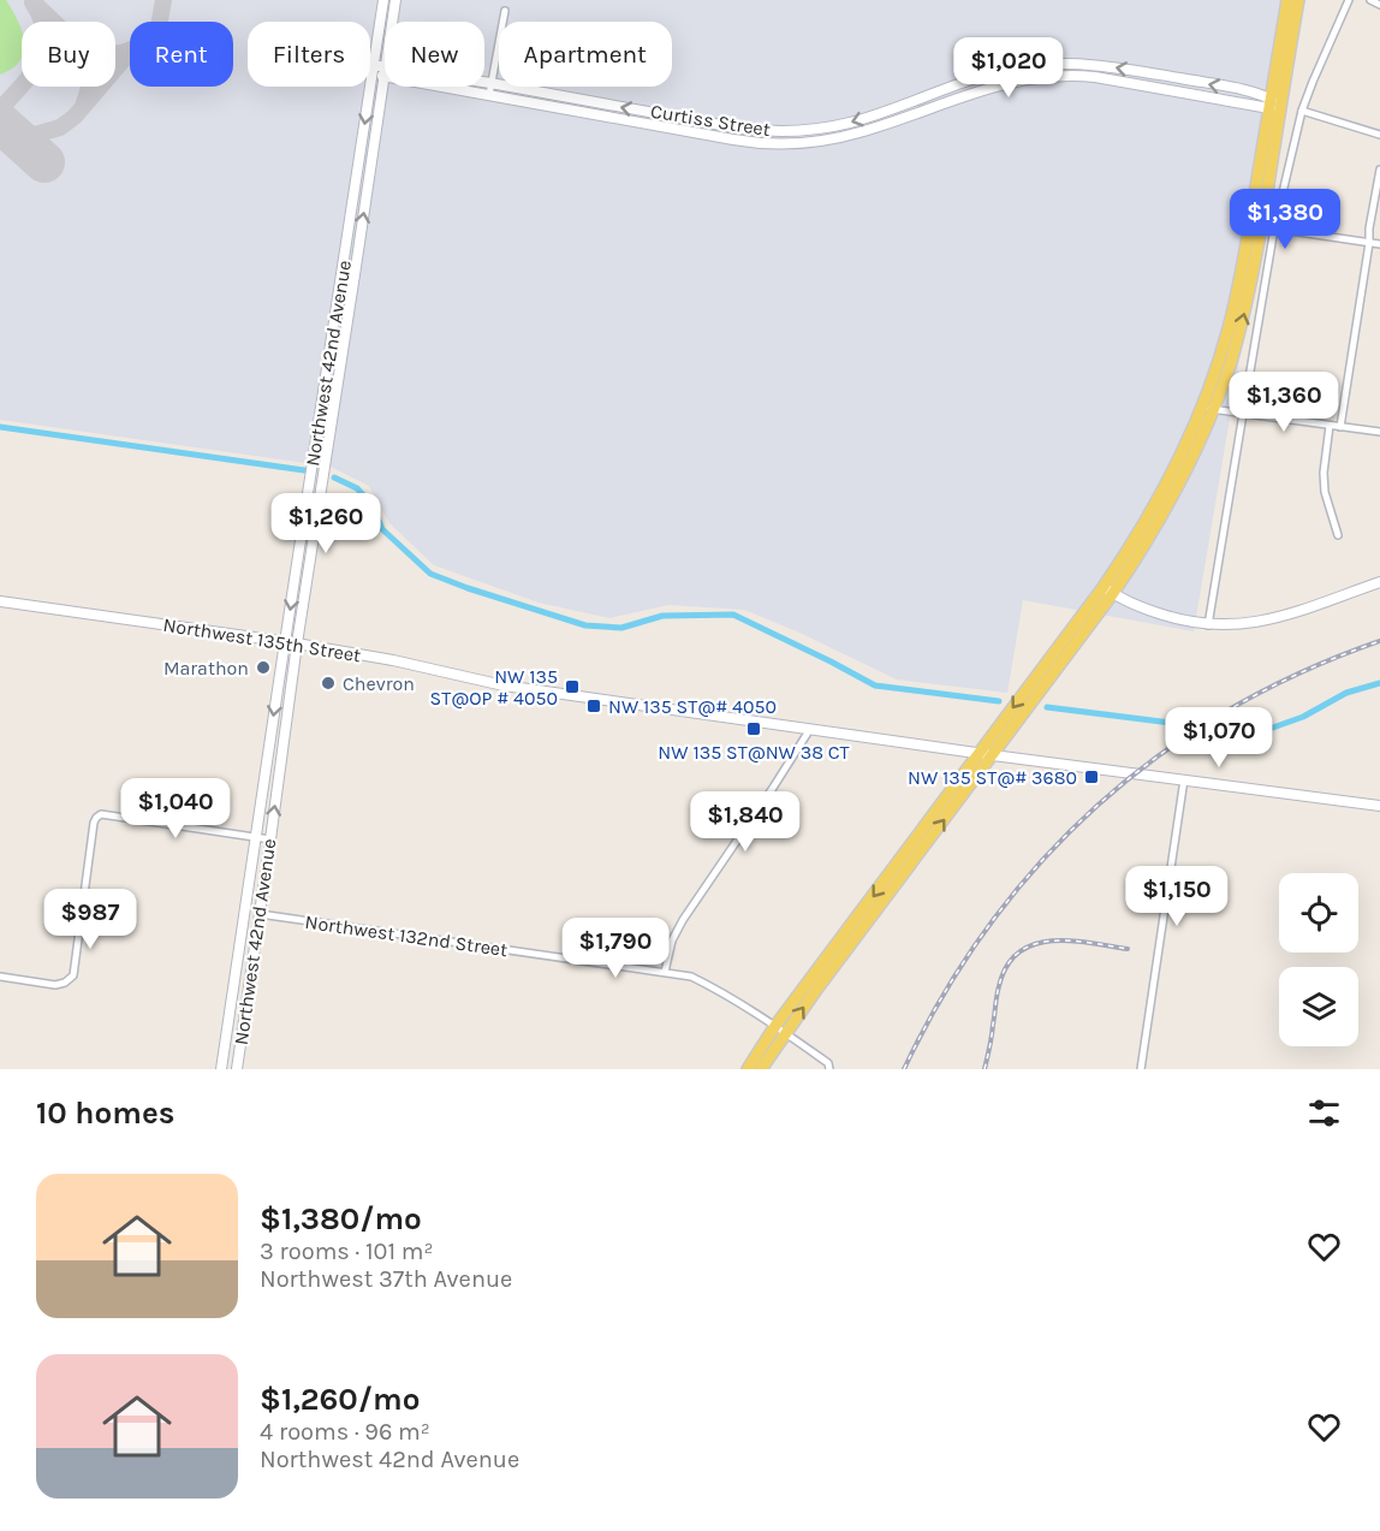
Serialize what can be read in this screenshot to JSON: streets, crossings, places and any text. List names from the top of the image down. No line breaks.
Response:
{"streets":{"street":["Curtiss Street","Northwest 42nd Avenue","Northwest 135th Street","Northwest 132nd Street"]},"crossings":[["Curtiss Street","Northwest 42nd Avenue"],["Northwest 42nd Avenue","Northwest 135th Street"],["Northwest 42nd Avenue","Northwest 132nd Street"]],"places":{"other":["Marathon","Chevron"],"transit":["NW 135 ST@OP # 4050","NW 135 ST@# 4050","NW 135 ST@NW 38 CT","NW 135 ST@# 3680"]},"page":{"chip":["Buy","Rent","Filters","New","Apartment"],"price":["$1,020","$1,380","$1,360","$1,260","$1,070","$1,040","$1,840","$1,150","$987","$1,790"],"heading":"10 homes","list":[{"name":"$1,380/mo","note":"3 rooms · 101 m² · Northwest 37th Avenue"},{"name":"$1,260/mo","note":"4 rooms · 96 m² · Northwest 42nd Avenue"}]}}
